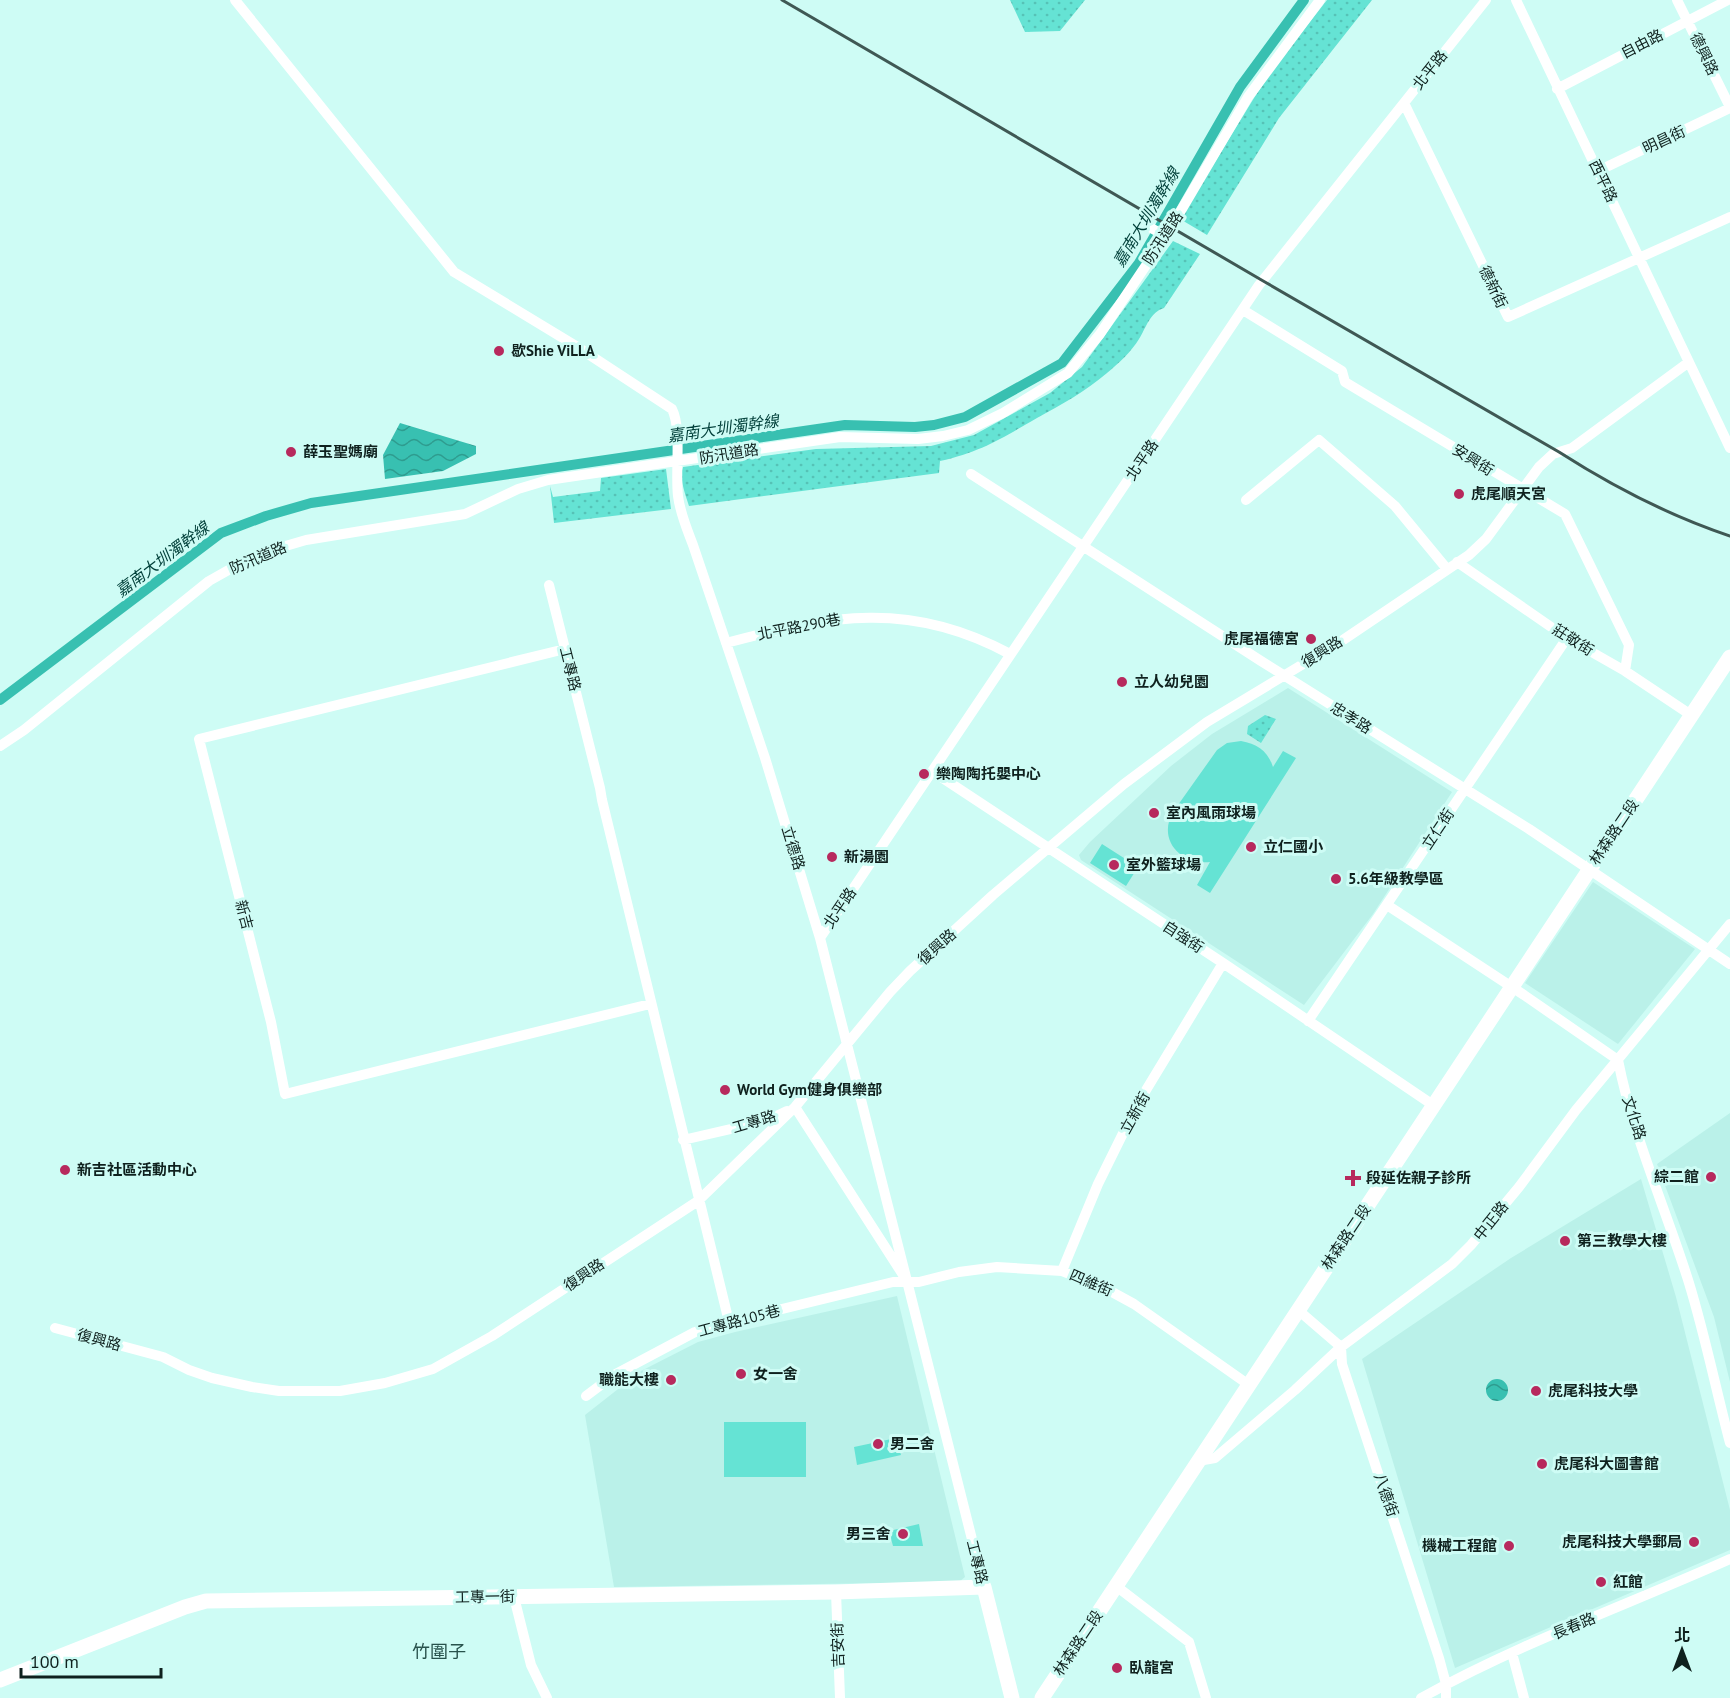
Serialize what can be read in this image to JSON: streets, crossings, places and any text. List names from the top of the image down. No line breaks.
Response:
{"streets":{"main road":["工專路","林森路二段","工專一街"],"street":["自由路","德興路","北平路","明昌街","西平路","防汛道路","德新街","安興街","北平路290巷","莊敬街","復興路","忠孝路","立仁街","立德路","新吉","自強街","立新街","文化路","中正路","四維街","工專路105巷","八德街","長春路","吉安街"]},"crossings":[["自由路","德興路"],["自由路","西平路"],["德興路","明昌街"],["北平路","德新街"],["北平路","安興街"],["北平路","北平路290巷"],["北平路","忠孝路"],["北平路","立德路"],["北平路","自強街"],["明昌街","西平路"],["西平路","德新街"],["西平路","復興路"],["防汛道路","立德路"],["安興街","莊敬街"],["安興街","復興路"],["北平路290巷","立德路"],["莊敬街","復興路"],["莊敬街","立仁街"],["莊敬街","林森路二段"],["復興路","工專路"],["復興路","忠孝路"],["復興路","立德路"],["復興路","自強街"],["工專路","立德路"],["工專路","新吉"],["工專路","四維街"],["工專路","工專路105巷"],["工專路","工專一街"],["忠孝路","立仁街"],["忠孝路","林森路二段"],["忠孝路","中正路"],["立仁街","自強街"],["林森路二段","自強街"],["林森路二段","中正路"],["林森路二段","四維街"],["立德路","四維街"],["立德路","工專路105巷"],["自強街","立新街"],["立新街","四維街"],["文化路","中正路"],["中正路","八德街"],["四維街","工專路105巷"],["八德街","長春路"],["工專一街","吉安街"]],"districts":["竹圍子"],"water":["嘉南大圳濁幹線"],"places":{"other":["歇Shie ViLLA","薛玉聖媽廟","虎尾順天宮","虎尾福德宮","立人幼兒園","樂陶陶托嬰中心","室內風雨球場","立仁國小","新湯園","室外籃球場","5.6年級教學區","World Gym健身俱樂部","新吉社區活動中心","綜二館","第三教學大樓","女一舍","職能大樓","虎尾科技大學","男二舍","虎尾科大圖書館","男三舍","虎尾科技大學郵局","機械工程館","紅館","臥龍宮"],"health":["段延佐親子診所"]},"scale_bar":"100 m","north":"top"}
